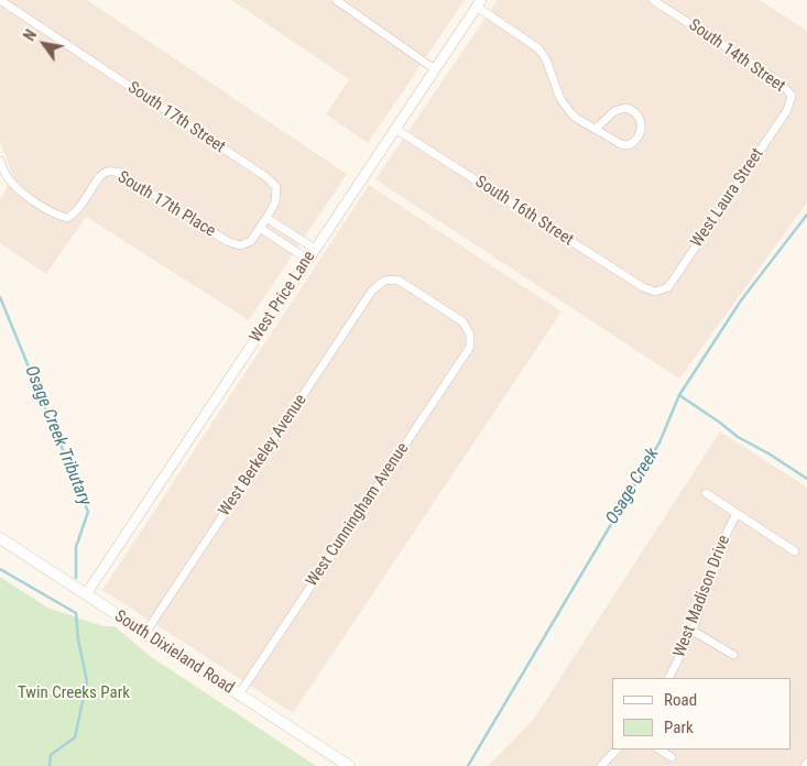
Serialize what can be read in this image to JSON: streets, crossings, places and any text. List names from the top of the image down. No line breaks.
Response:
{"streets":{"main road":["South Dixieland Road"],"street":["South 14th Street","South 17th Street","West Laura Street","South 17th Place","South 16th Street","West Price Lane","West Berkeley Avenue","West Cunningham Avenue","West Madison Drive"]},"crossings":[["South 14th Street","West Laura Street"],["South 17th Street","South 17th Place"],["West Laura Street","South 16th Street"],["South 16th Street","West Price Lane"],["West Price Lane","South Dixieland Road"],["West Berkeley Avenue","West Cunningham Avenue"],["West Berkeley Avenue","South Dixieland Road"],["West Cunningham Avenue","South Dixieland Road"]],"water":["Osage Creek Tributary","Osage Creek"],"parks":["Twin Creeks Park"],"legend":["Road","Park"],"north":"top left"}
